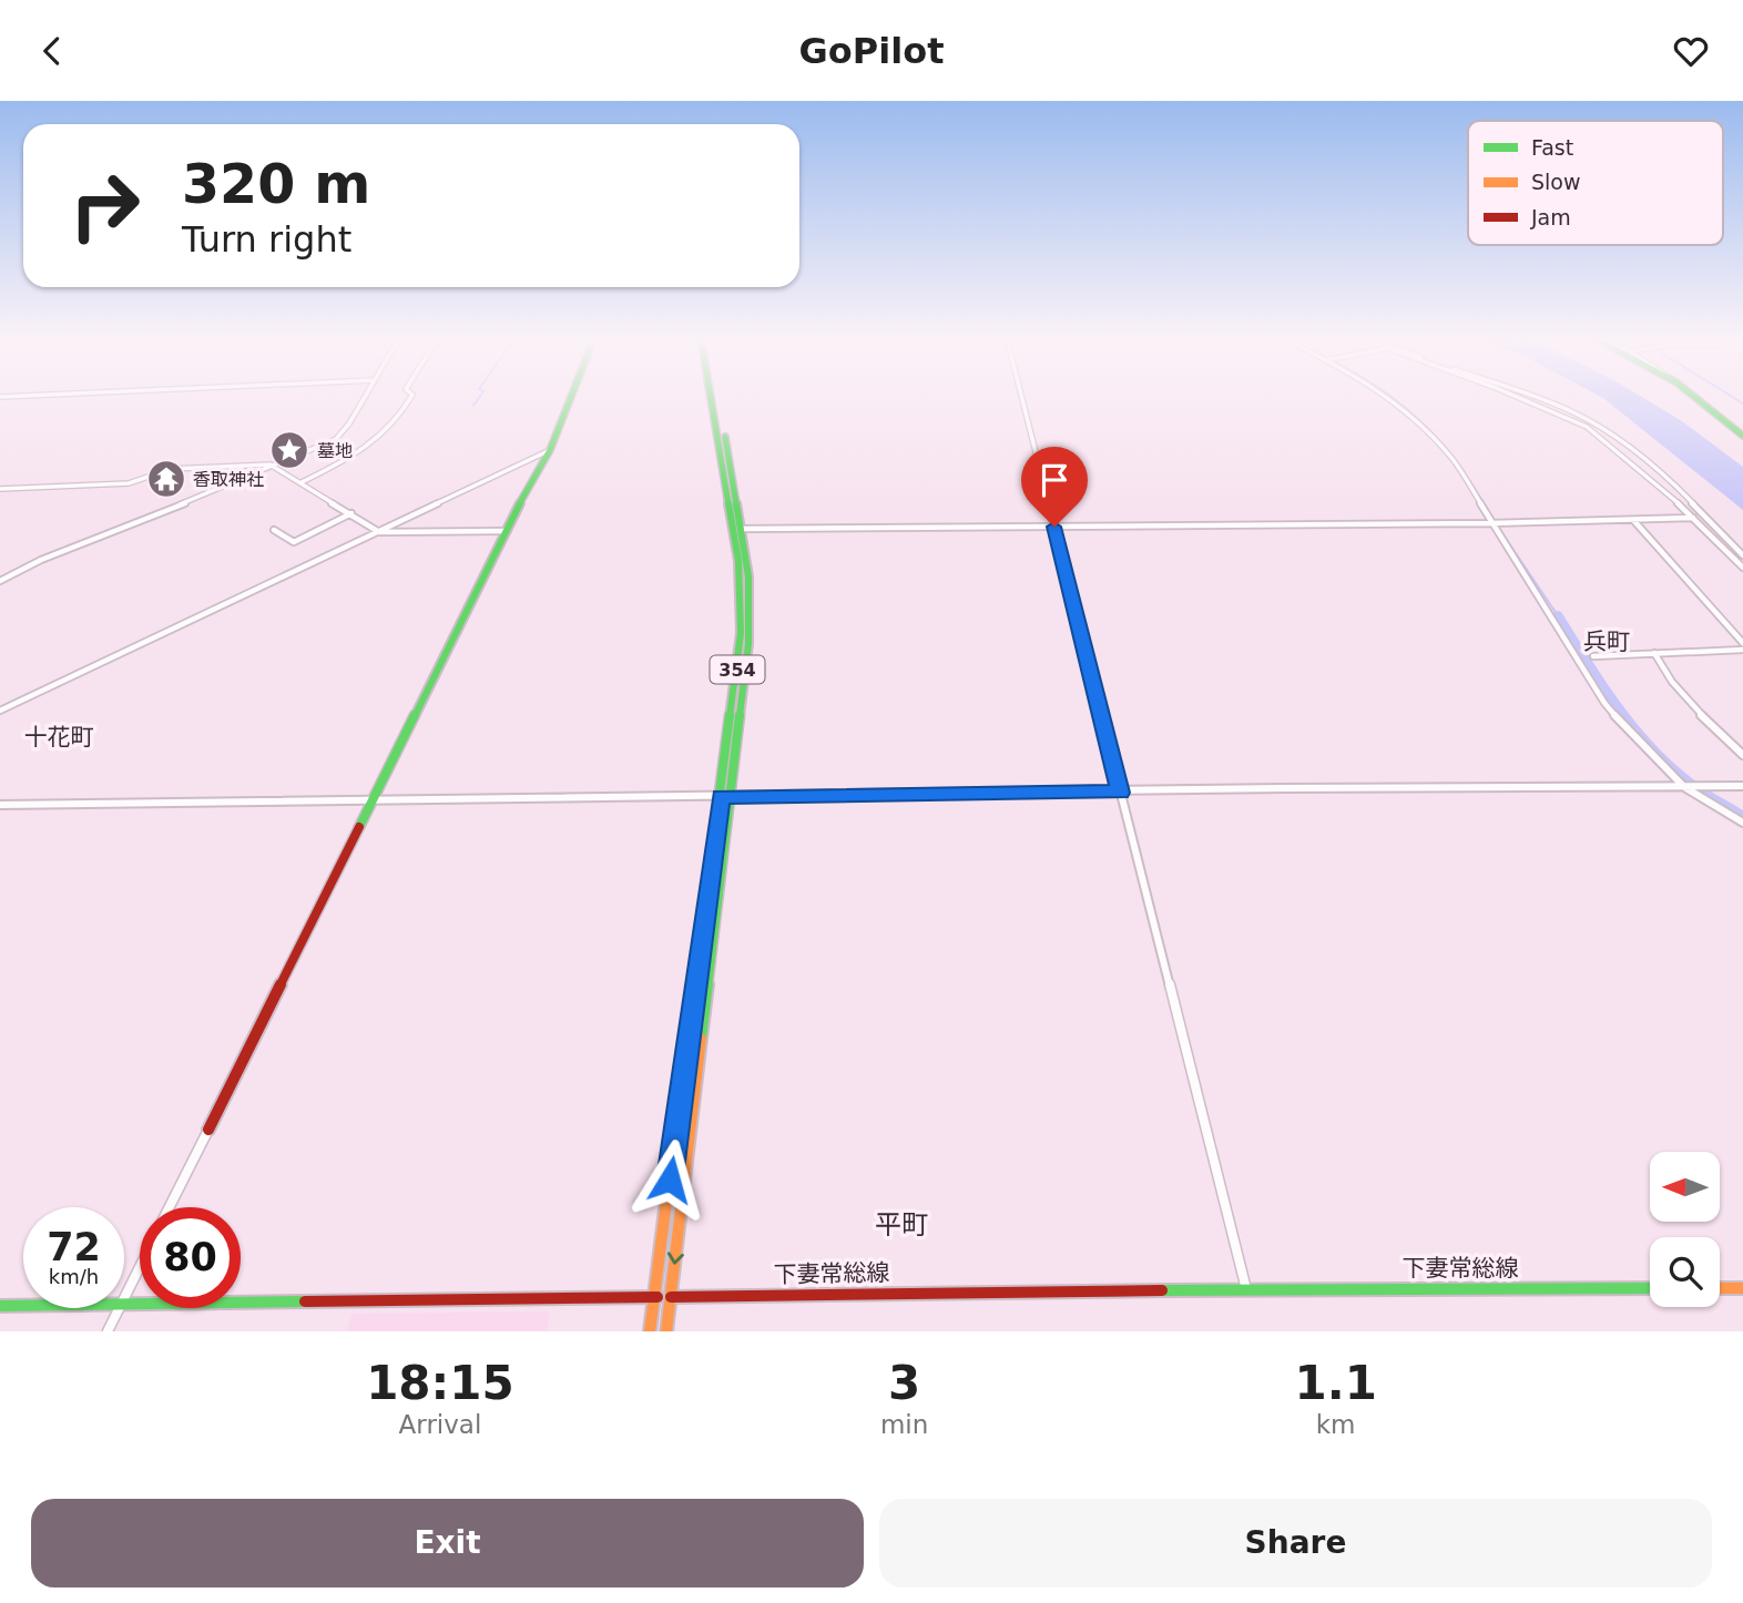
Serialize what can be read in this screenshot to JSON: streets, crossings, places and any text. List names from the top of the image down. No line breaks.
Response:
{"streets":{"main road":["354","下妻常総線"]},"crossings":[["354","下妻常総線"]],"districts":["兵町","十花町","平町"],"places":{"place":["墓地"],"temple":["香取神社"]},"legend":["Fast","Slow","Jam"],"north":"left","page":{"header":"GoPilot","turn":["320 m","Turn right"],"speed":"72 km/h","limit":"80","eta":["18:15","Arrival","3","min","1.1","km"],"buttons":["Exit","Share"]}}
